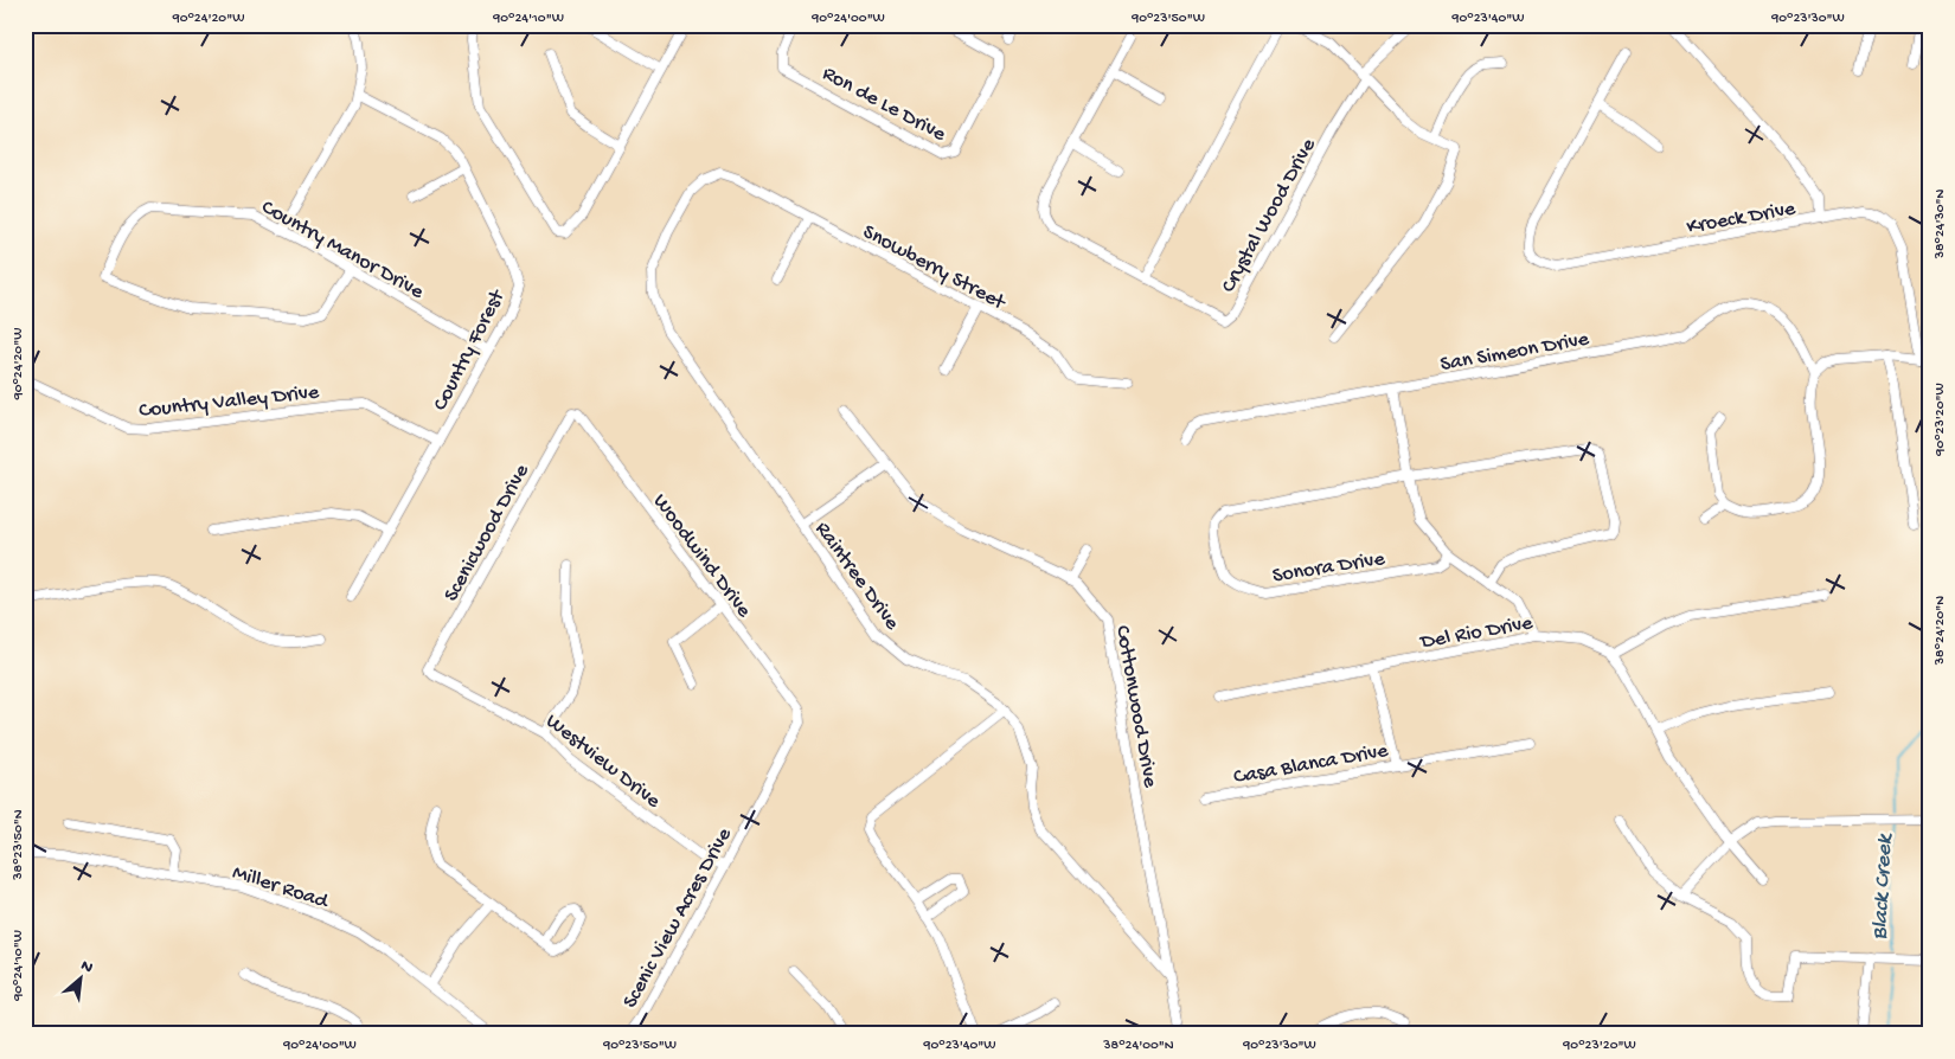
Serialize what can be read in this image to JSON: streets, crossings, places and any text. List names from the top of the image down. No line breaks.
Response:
{"streets":{"street":["Ron de Le Drive","Crystal Wood Drive","Kroeck Drive","Country Manor Drive","Snowberry Street","Country Forest","San Simeon Drive","Country Valley Drive","Scenicwood Drive","Woodwind Drive","Sonora Drive","Raintree Drive","Del Rio Drive","Cottonwood Drive","Westview Drive","Casa Blanca Drive","Miller Road","Scenic View Acres Drive"]},"crossings":[["Country Manor Drive","Country Forest"],["Snowberry Street","Raintree Drive"],["Country Forest","Country Valley Drive"],["Scenicwood Drive","Woodwind Drive"],["Scenicwood Drive","Westview Drive"],["Woodwind Drive","Scenic View Acres Drive"],["Raintree Drive","Cottonwood Drive"],["Westview Drive","Scenic View Acres Drive"]],"water":["Black Creek"],"north":"top right","coordinates":["90°24'20\"W","90°24'10\"W","90°24'00\"W","90°23'50\"W","90°23'40\"W","90°23'30\"W","38°24'30\"N","90°23'20\"W","38°24'20\"N","38°23'50\"N","38°24'00\"N"]}
